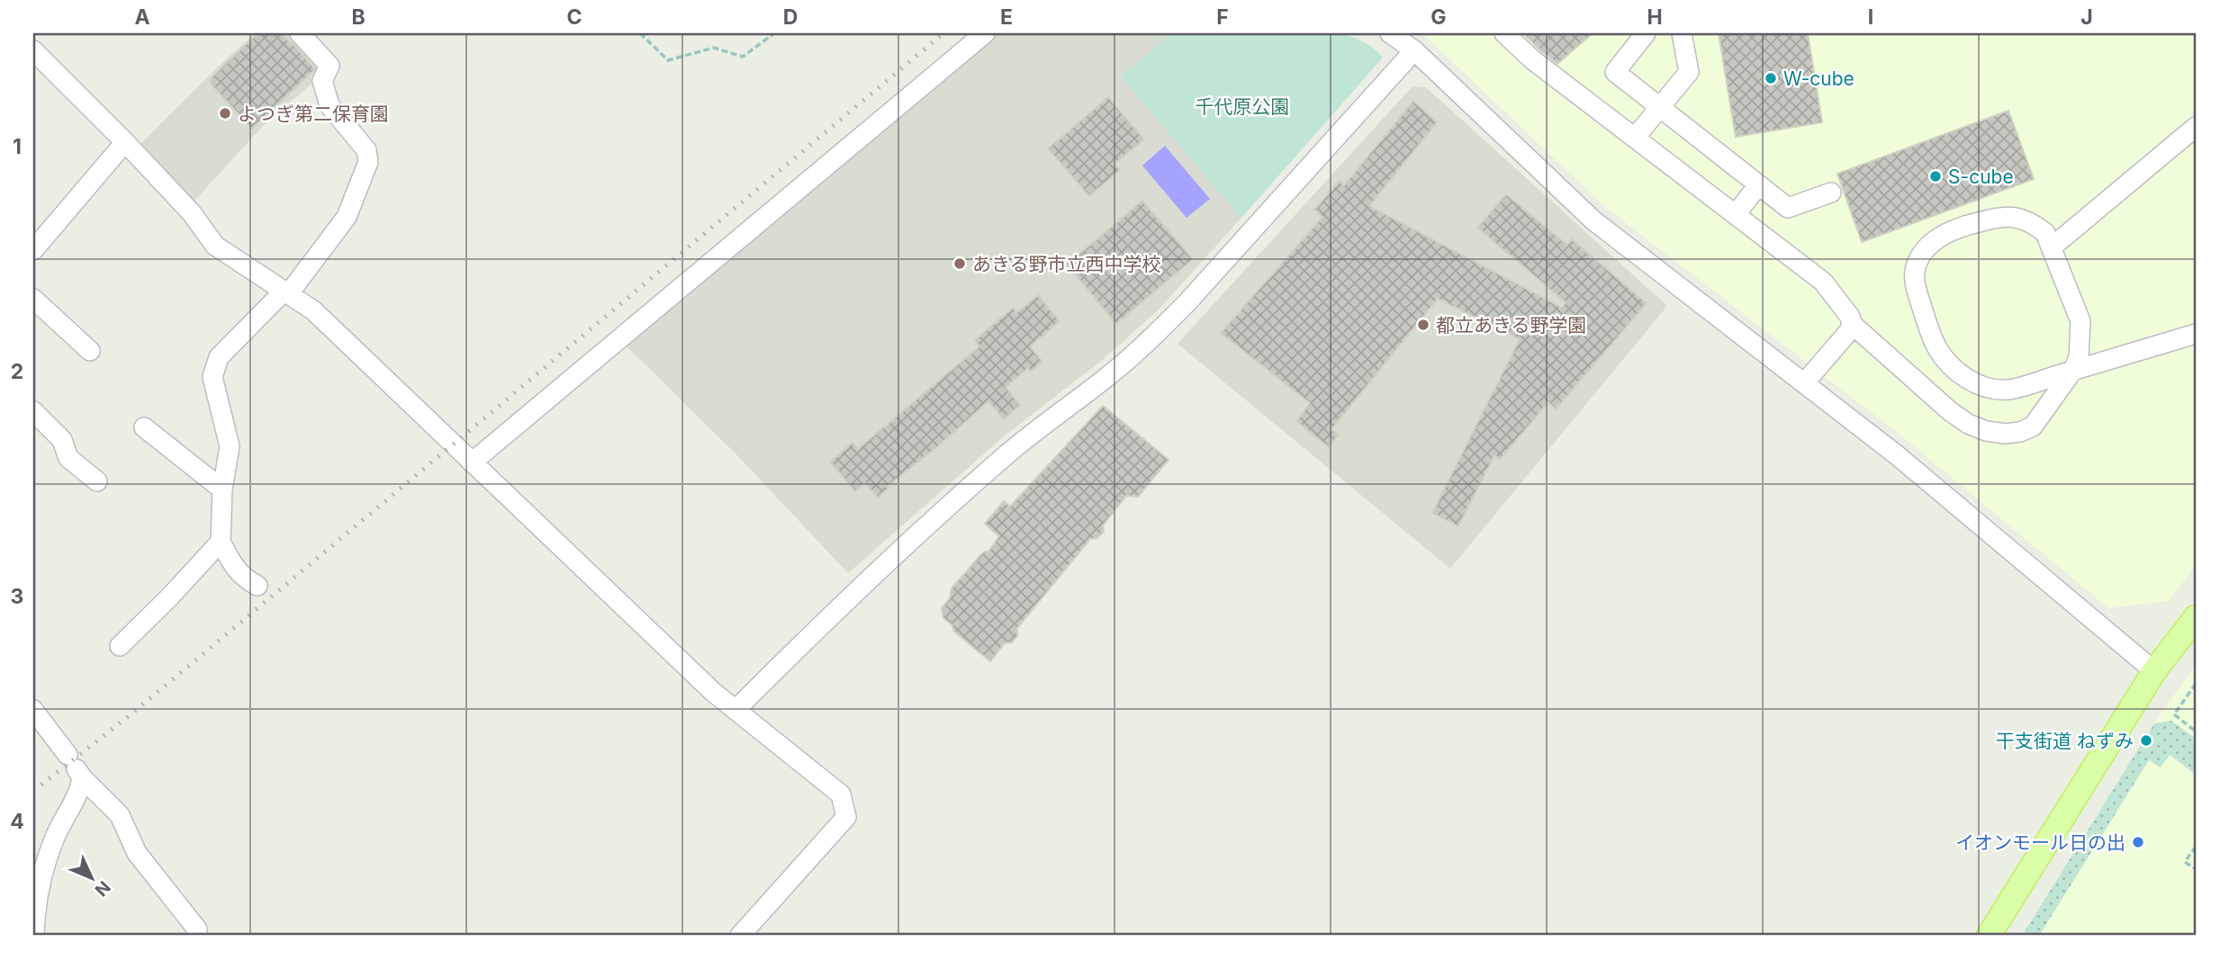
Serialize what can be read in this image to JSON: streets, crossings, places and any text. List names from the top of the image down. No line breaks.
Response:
{"parks":["千代原公園"],"places":["W-cube","よつぎ第二保育園","S-cube","あきる野市立西中学校","都立あきる野学園","干支街道 ねずみ","イオンモール日の出"],"north":"bottom right","grid":{"columns":["A","B","C","D","E","F","G","H","I","J"],"rows":["1","2","3","4"]}}
